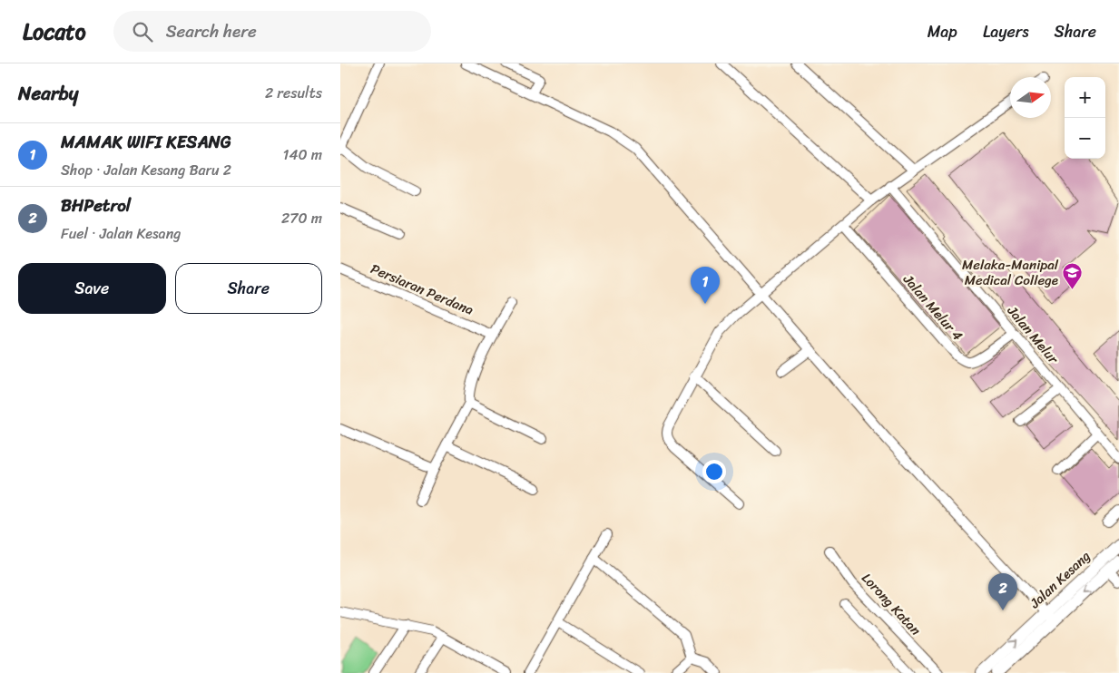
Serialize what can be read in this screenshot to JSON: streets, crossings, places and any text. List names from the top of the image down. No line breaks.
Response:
{"streets":{"main road":["Jalan Kesang"],"street":["Persiaran Perdana","Jalan Melur 4","Jalan Melur","Lorong Katan"]},"crossings":[["Jalan Melur 4","Jalan Melur"]],"places":{"school or university":["Melaka-Manipal Medical College"]},"north":"right","page":{"header":"Locato","search":"Search here","nav":["Map","Layers","Share"],"heading":["Nearby","2 results"],"map_buttons":["+","−"],"list":[{"mark":"1","name":"MAMAK WIFI KESANG","note":"Shop · Jalan Kesang Baru 2","value":"140 m"},{"mark":"2","name":"BHPetrol","note":"Fuel · Jalan Kesang","value":"270 m"}],"buttons":["Save","Share"],"pins":["1","2"]}}
